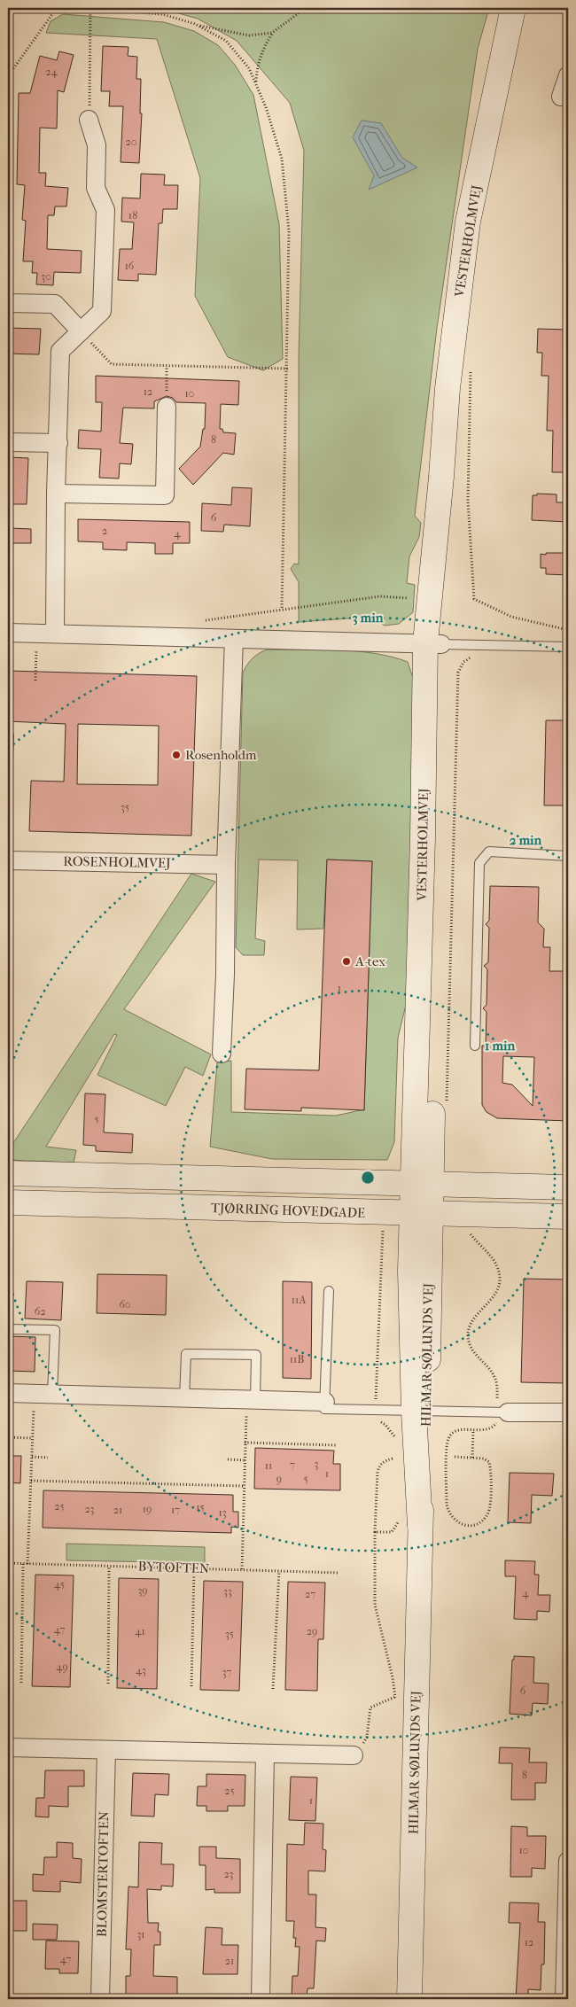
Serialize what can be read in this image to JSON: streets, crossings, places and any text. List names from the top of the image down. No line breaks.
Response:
{"streets":{"street":["VESTERHOLMVEJ","ROSENHOLMVEJ","TJØRRING HOVEDGADE","HILMAR SØLUNDS VEJ","BLOMSTERTOFTEN"],"path":["BYTOFTEN"]},"crossings":[["VESTERHOLMVEJ","TJØRRING HOVEDGADE"],["VESTERHOLMVEJ","HILMAR SØLUNDS VEJ"],["TJØRRING HOVEDGADE","HILMAR SØLUNDS VEJ"]],"places":["Rosenholdm","A-tex"],"house_numbers":["24","20","18","16","30","12","10","8","6","2","4","35","1","5","11A","60","62","11B","3","7","11","1","9","5","25","15","23","19","21","17","13","45","39","33","4","27","47","41","29","35","49","43","37","6","8","25","1","10","23","31","12","47","21"],"rings":["3 min","2 min","1 min"]}
